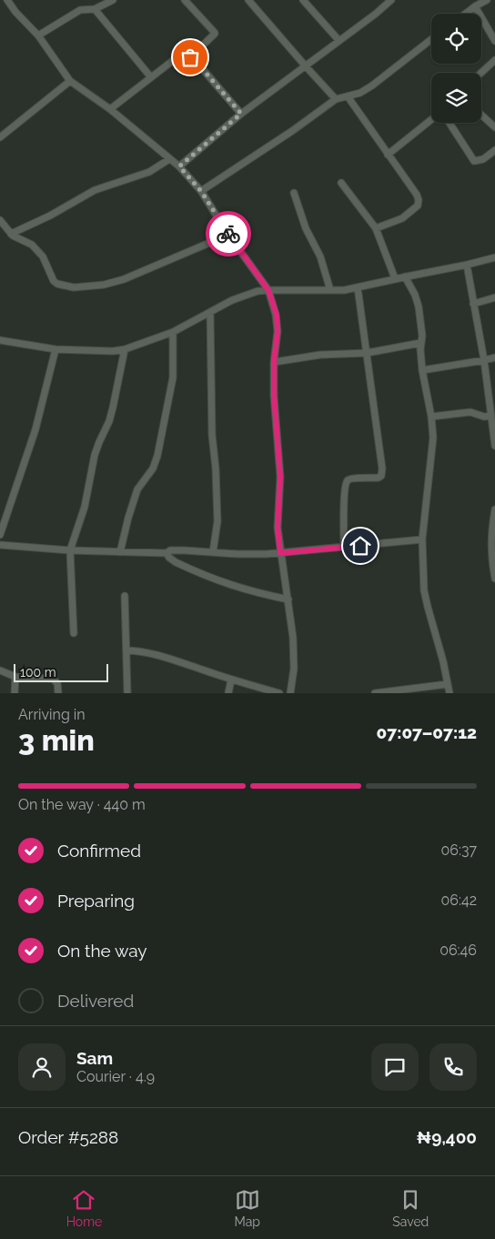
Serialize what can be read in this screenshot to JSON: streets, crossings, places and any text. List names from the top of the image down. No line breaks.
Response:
{"scale_bar":"100 m","page":{"scale":"100 m","heading":["3 min","Arriving in","07:07–07:12"],"panel":["Sam","Courier · 4.9","Order #5288","₦9,400"],"bar":"On the way · 440 m","list":[["Confirmed","06:37"],["Preparing","06:42"],["On the way","06:46"],"Delivered"],"tabs":["Home","Map","Saved"]}}
